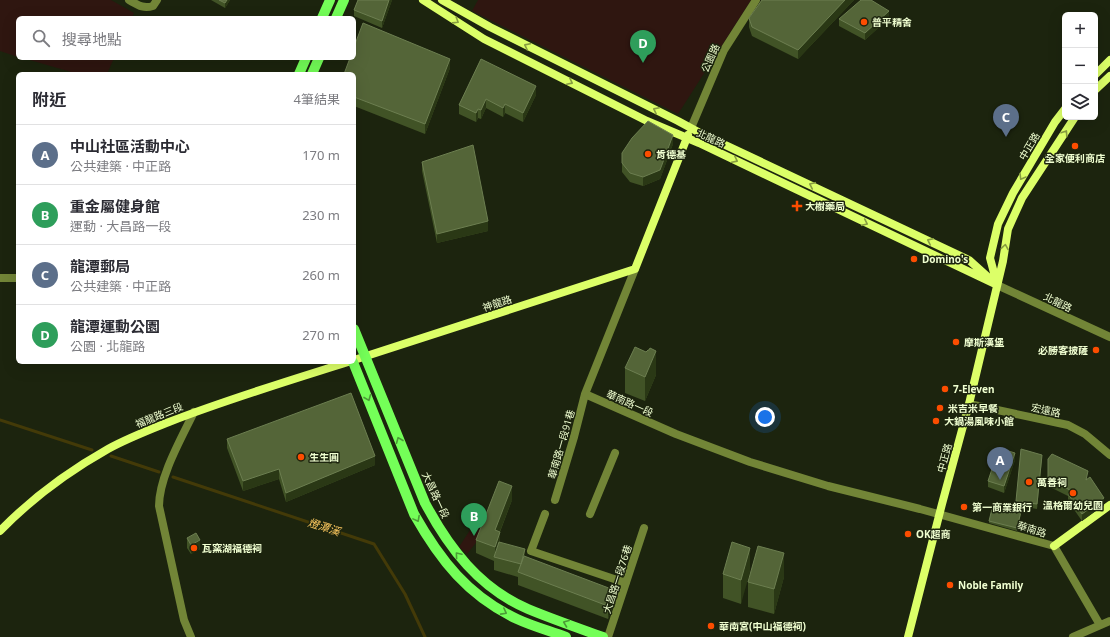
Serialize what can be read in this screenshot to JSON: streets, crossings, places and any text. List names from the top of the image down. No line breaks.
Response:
{"streets":{"main road":["北龍路","中正路","神龍路","福龍路三段","大昌路一段"],"street":["公園路","華南路一段","宏遠路","華南路一段91巷","華南路","大昌路一段76巷"]},"crossings":[["公園路","北龍路"],["北龍路","中正路"],["中正路","華南路一段"],["中正路","宏遠路"],["中正路","華南路"],["神龍路","大昌路一段"],["華南路一段","華南路一段91巷"],["華南路一段","華南路"]],"water":["燈潭溪"],"places":{"other":["普平精舍","全家便利商店","肯德基","Domino's","摩斯漢堡","必勝客披薩","7-Eleven","米吉米早餐","大鍋湯風味小館","生生圓","萬善祠","溫格爾幼兒園","第一商業銀行","OK超商","瓦窯湖福德祠","Noble Family","華南宮(中山福德祠)"],"health":["大樹藥局"]},"page":{"map_buttons":["+","−"],"search":"搜尋地點","pins":["D","C","A","B"],"heading":["附近","4筆結果"],"list":[{"mark":"A","name":"中山社區活動中心","note":"公共建築 · 中正路","value":"170 m"},{"mark":"B","name":"重金屬健身館","note":"運動 · 大昌路一段","value":"230 m"},{"mark":"C","name":"龍潭郵局","note":"公共建築 · 中正路","value":"260 m"},{"mark":"D","name":"龍潭運動公園","note":"公園 · 北龍路","value":"270 m"}]}}
